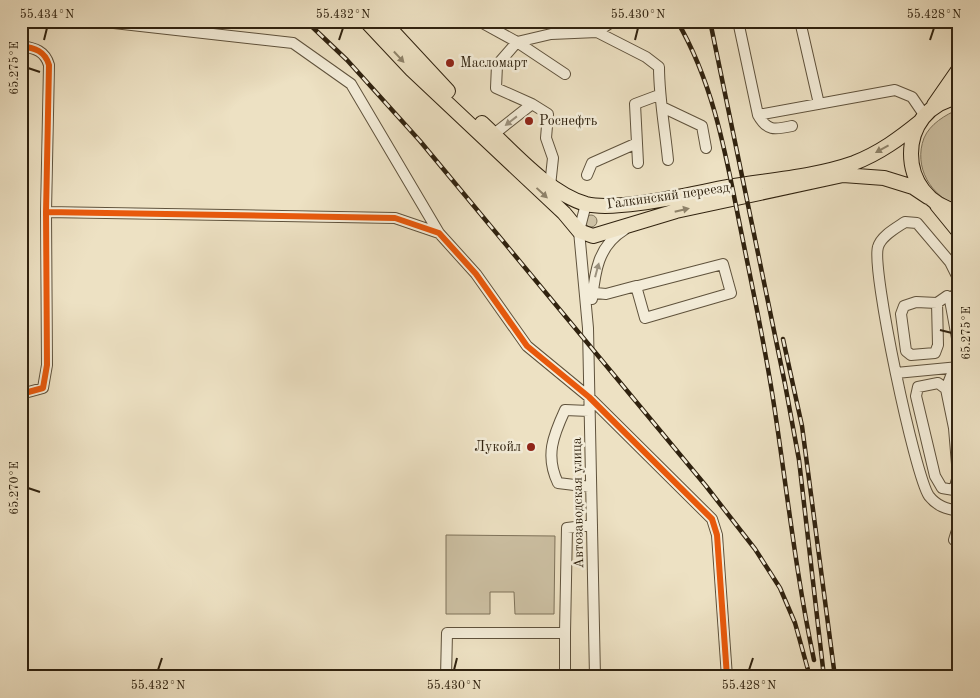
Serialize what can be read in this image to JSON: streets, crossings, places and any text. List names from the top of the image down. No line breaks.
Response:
{"streets":{"main road":["Галкинский переезд"],"street":["Автозаводская улица"]},"places":["Масломарт","Роснефть","Лукойл"],"coordinates":["55.434°N","55.432°N","55.430°N","55.428°N","65.275°E","65.270°E"]}
